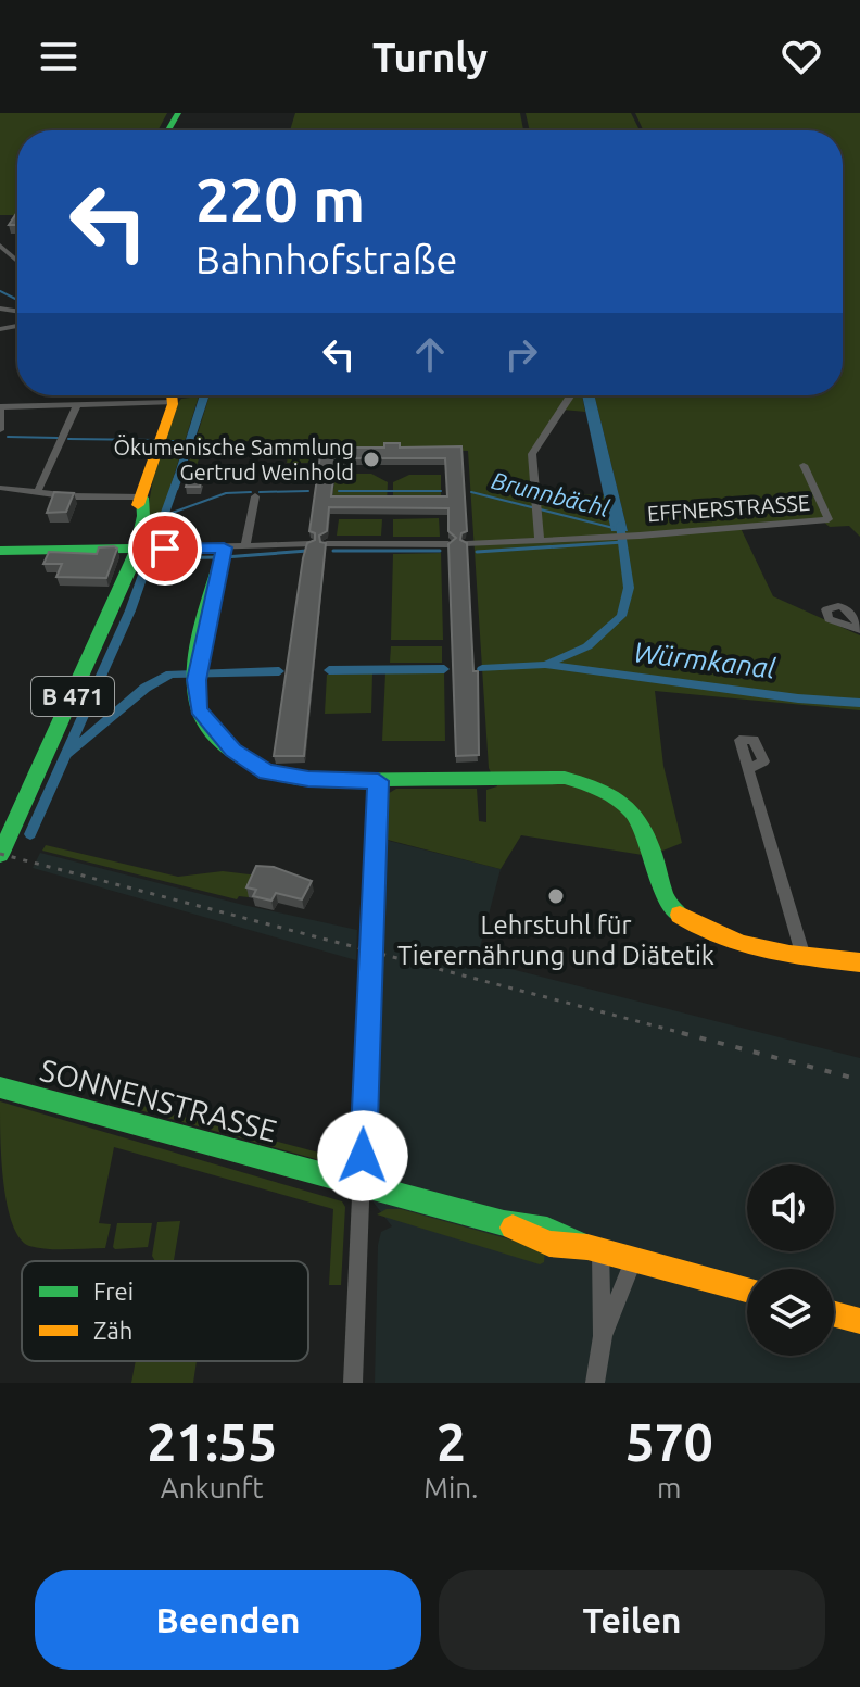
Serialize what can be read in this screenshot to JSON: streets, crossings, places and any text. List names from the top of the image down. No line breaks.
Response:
{"streets":{"main road":["B 471","SONNENSTRASSE"],"street":["EFFNERSTRASSE"]},"water":["Brunnbächl","Würmkanal"],"places":["Ökumenische Sammlung Gertrud Weinhold","Lehrstuhl für Tierernährung und Diätetik"],"legend":["Frei","Zäh"],"page":{"header":"Turnly","turn":["220 m","Bahnhofstraße"],"eta":["21:55","Ankunft","2","Min.","570","m"],"buttons":["Beenden","Teilen"]}}
